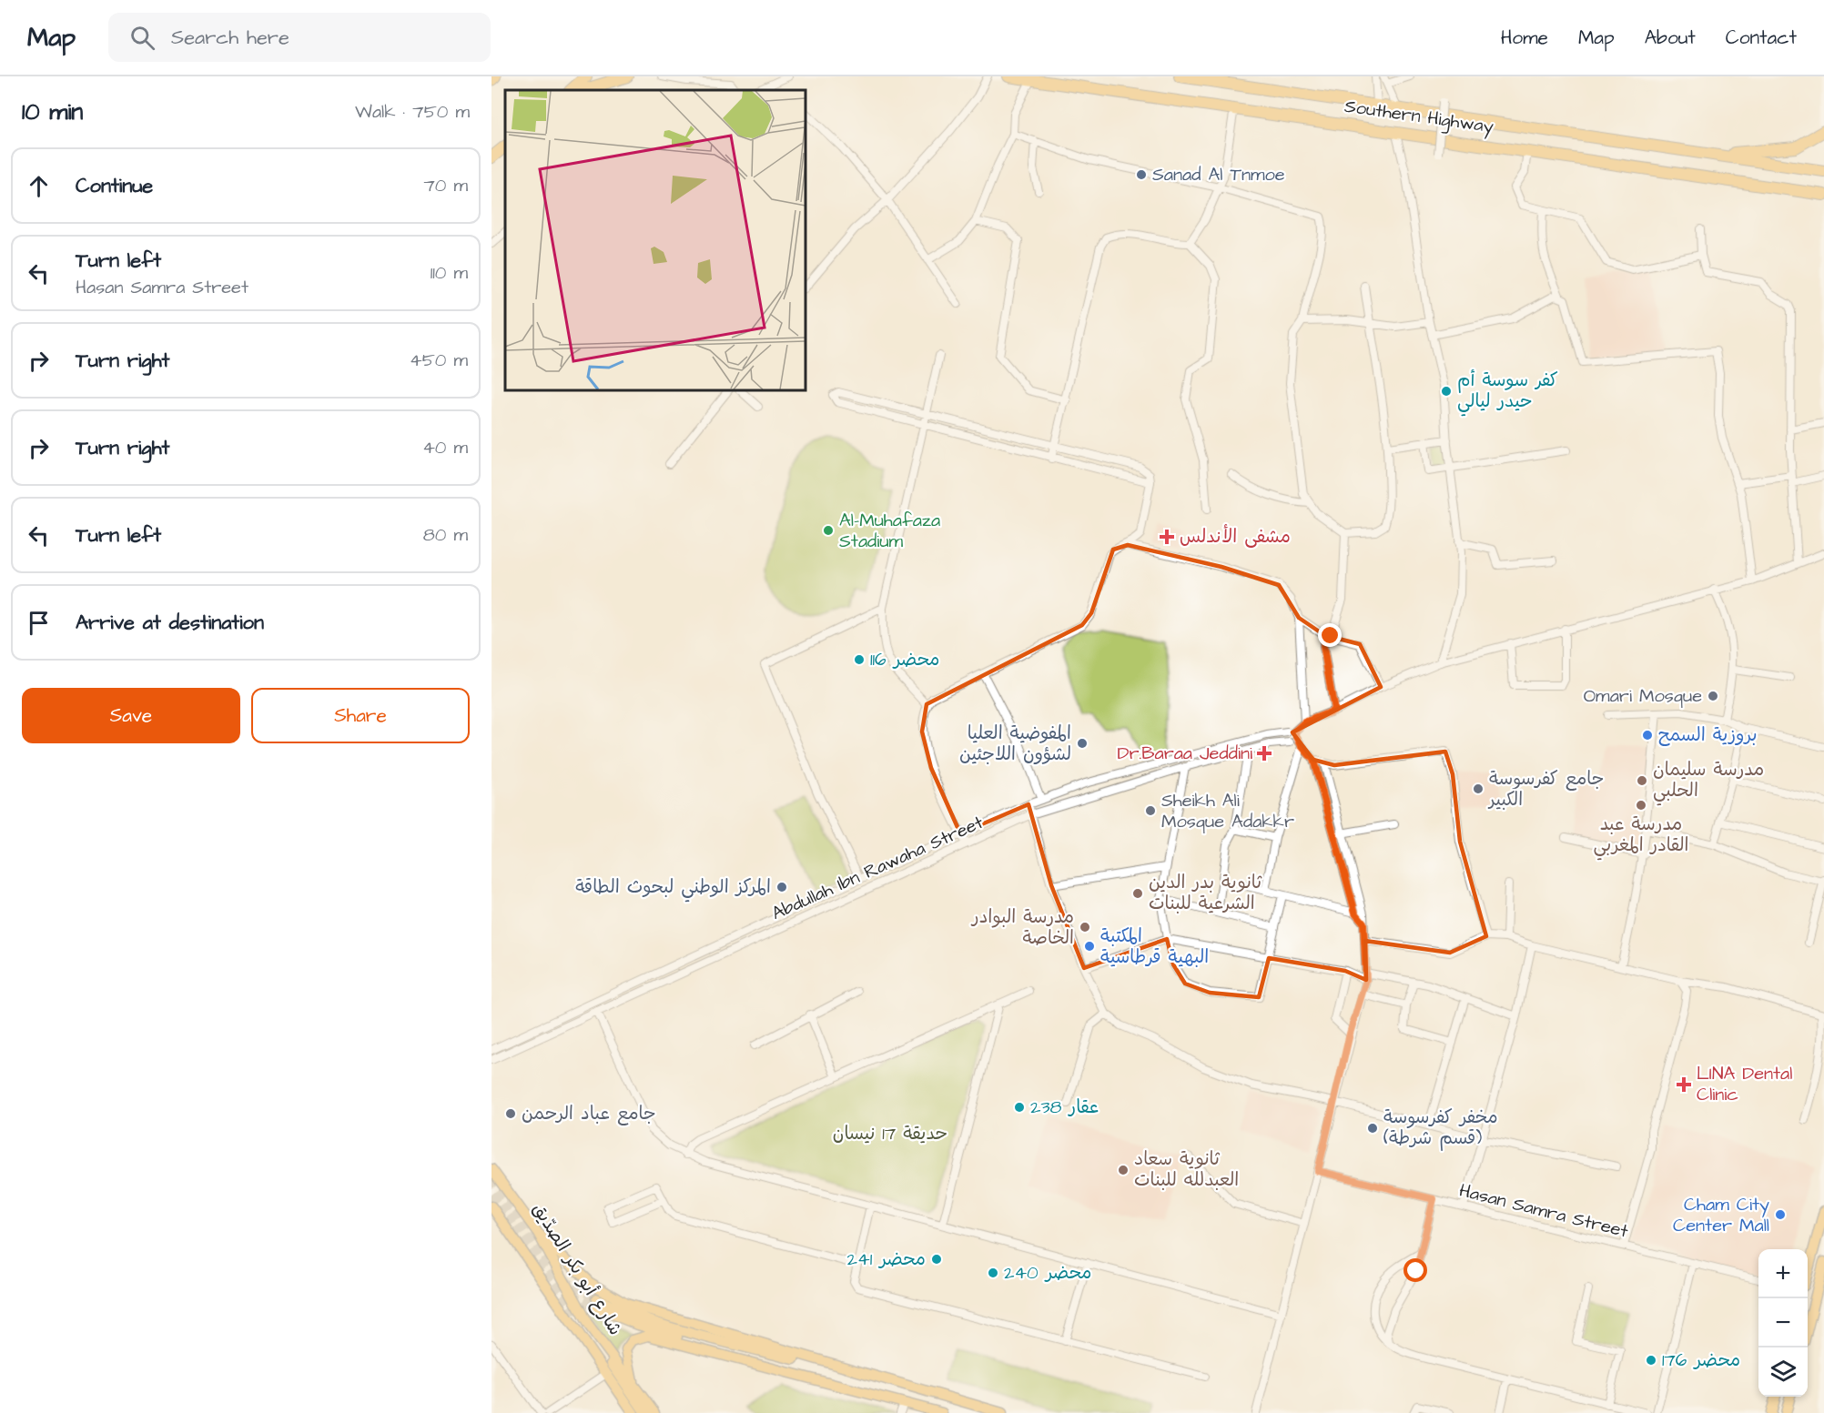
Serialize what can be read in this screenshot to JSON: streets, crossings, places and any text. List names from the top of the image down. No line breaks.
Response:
{"streets":{"highway":["Southern Highway"],"main road":["شارع أبو بكر الصدّيق"],"street":["Abdullah Ibn Rawaha Street","Hasan Samra Street"]},"parks":["حديقة 17 نيسان"],"places":{"other":["Sanad Al Tnmoe","كفر سوسة أم حيدر ليالي","Al-Muhafaza Stadium","محضر 116","Omari Mosque","بروزية السمح","المفوضية العليا لشؤون اللاجئين","مدرسة سليمان الحلبي","جامع كفرسوسة الكبير","مدرسة عبد القادر المغربي","Sheikh Ali Mosque Adakkr","المركز الوطني لبحوث الطاقة","ثانوية بدر الدين الشرعية للبنات","مدرسة البوادر الخاصة","المكتبة البهية قرطاسية","عقار 238","جامع عباد الرحمن","مخفر كفرسوسة (قسم شرطة)","ثانوية سعاد العبدلله للبنات","Cham City Center Mall","محضر 241","محضر 240","محضر 176"],"health":["مشفى الأندلس","Dr.Baraa Jeddini","LINA Dental Clinic"]},"page":{"header":"Map","search":"Search here","nav":["Home","Map","About","Contact"],"heading":["10 min","Walk · 750 m"],"list":[["Continue","70 m"],["Turn left","Hasan Samra Street","110 m"],["Turn right","450 m"],["Turn right","40 m"],["Turn left","80 m"],"Arrive at destination"],"buttons":["Save","Share"],"map_buttons":["+","−"]}}
